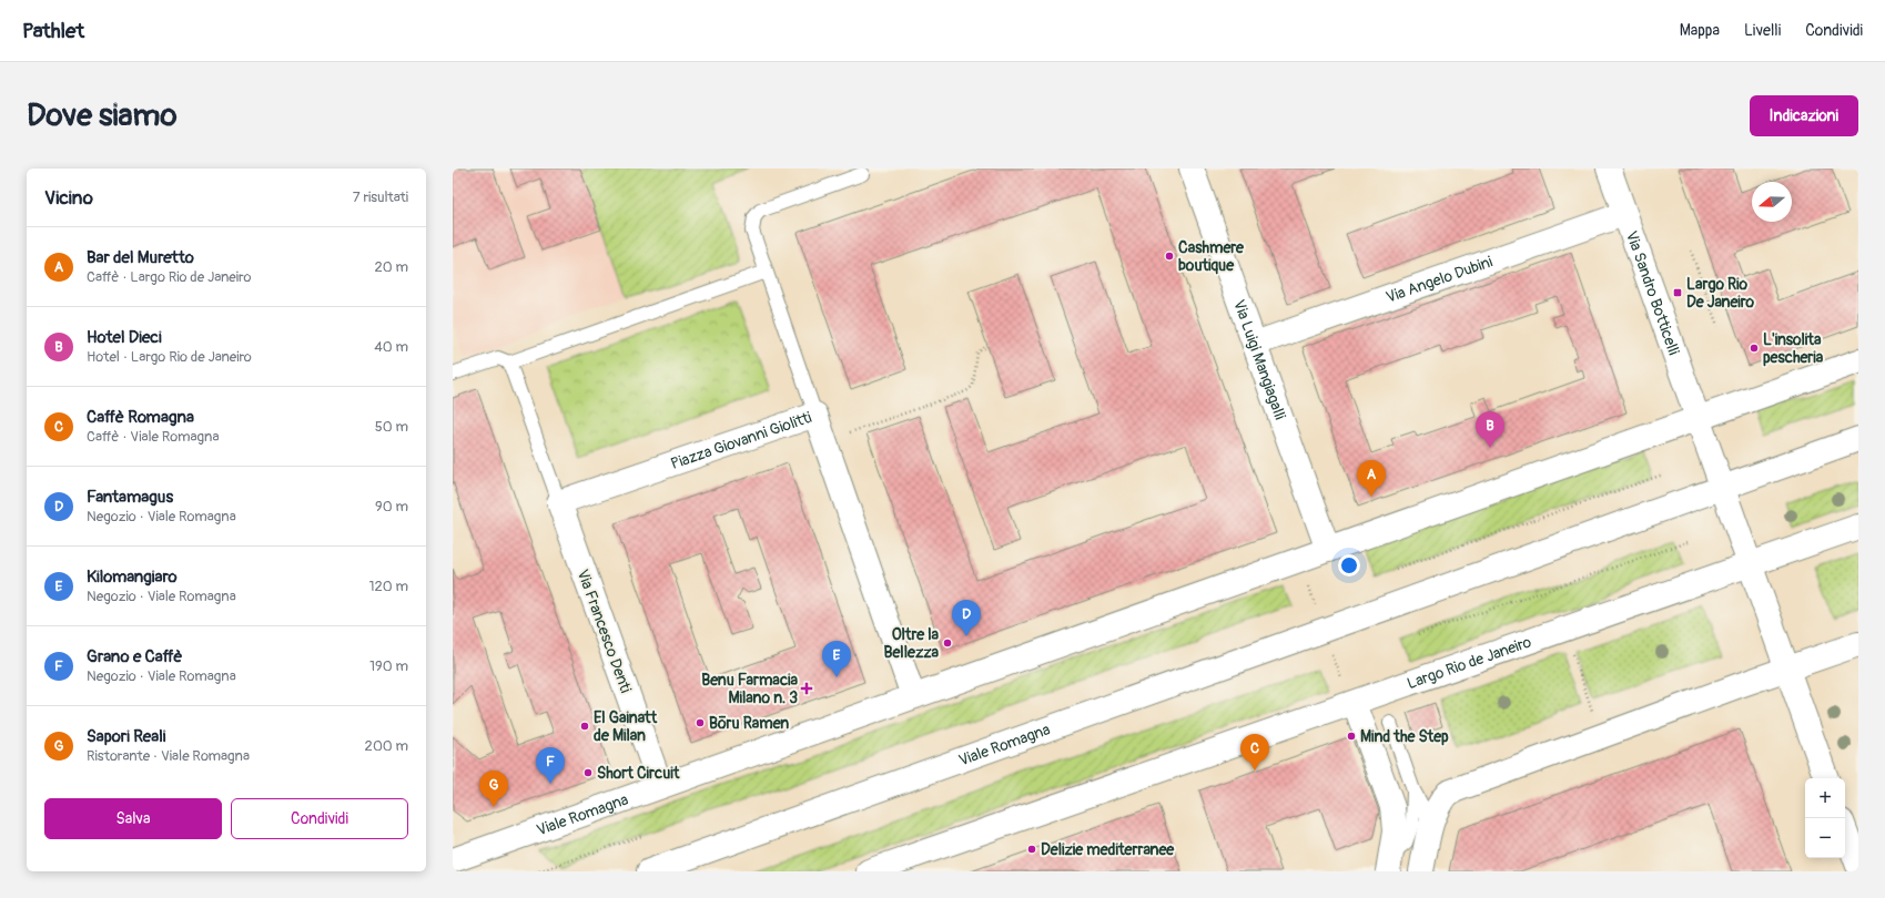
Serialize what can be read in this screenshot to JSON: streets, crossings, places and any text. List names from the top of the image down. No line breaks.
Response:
{"streets":{"street":["Via Angelo Dubini","Via Sandro Botticelli","Via Luigi Mangiagalli","Piazza Giovanni Giolitti","Via Francesco Denti","Largo Rio de Janeiro","Viale Romagna"]},"crossings":[["Via Angelo Dubini","Via Sandro Botticelli"],["Via Angelo Dubini","Via Luigi Mangiagalli"],["Via Luigi Mangiagalli","Viale Romagna"],["Piazza Giovanni Giolitti","Via Francesco Denti"],["Via Francesco Denti","Viale Romagna"]],"places":{"other":["Cashmere boutique","L'insolita pescheria","Oltre la Bellezza","Bōru Ramen","El Gainatt de Milan","Mind the Step","Short Circuit","Delizie mediterranee"],"transit":["Largo Rio De Janeiro"],"health":["Benu Farmacia Milano n. 3"]},"north":"left","page":{"header":"Pathlet","nav":["Mappa","Livelli","Condividi"],"buttons":["Indicazioni",["Salva","Condividi"]],"title":"Dove siamo","heading":["Vicino","7 risultati"],"list":[{"mark":"A","name":"Bar del Muretto","note":"Caffè · Largo Rio de Janeiro","value":"20 m"},{"mark":"B","name":"Hotel Dieci","note":"Hotel · Largo Rio de Janeiro","value":"40 m"},{"mark":"C","name":"Caffè Romagna","note":"Caffè · Viale Romagna","value":"50 m"},{"mark":"D","name":"Fantamagus","note":"Negozio · Viale Romagna","value":"90 m"},{"mark":"E","name":"Kilomangiaro","note":"Negozio · Viale Romagna","value":"120 m"},{"mark":"F","name":"Grano e Caffè","note":"Negozio · Viale Romagna","value":"190 m"},{"mark":"G","name":"Sapori Reali","note":"Ristorante · Viale Romagna","value":"200 m"}],"pins":["B","A","D","E","C","F","G"],"map_buttons":["+","−"]}}
